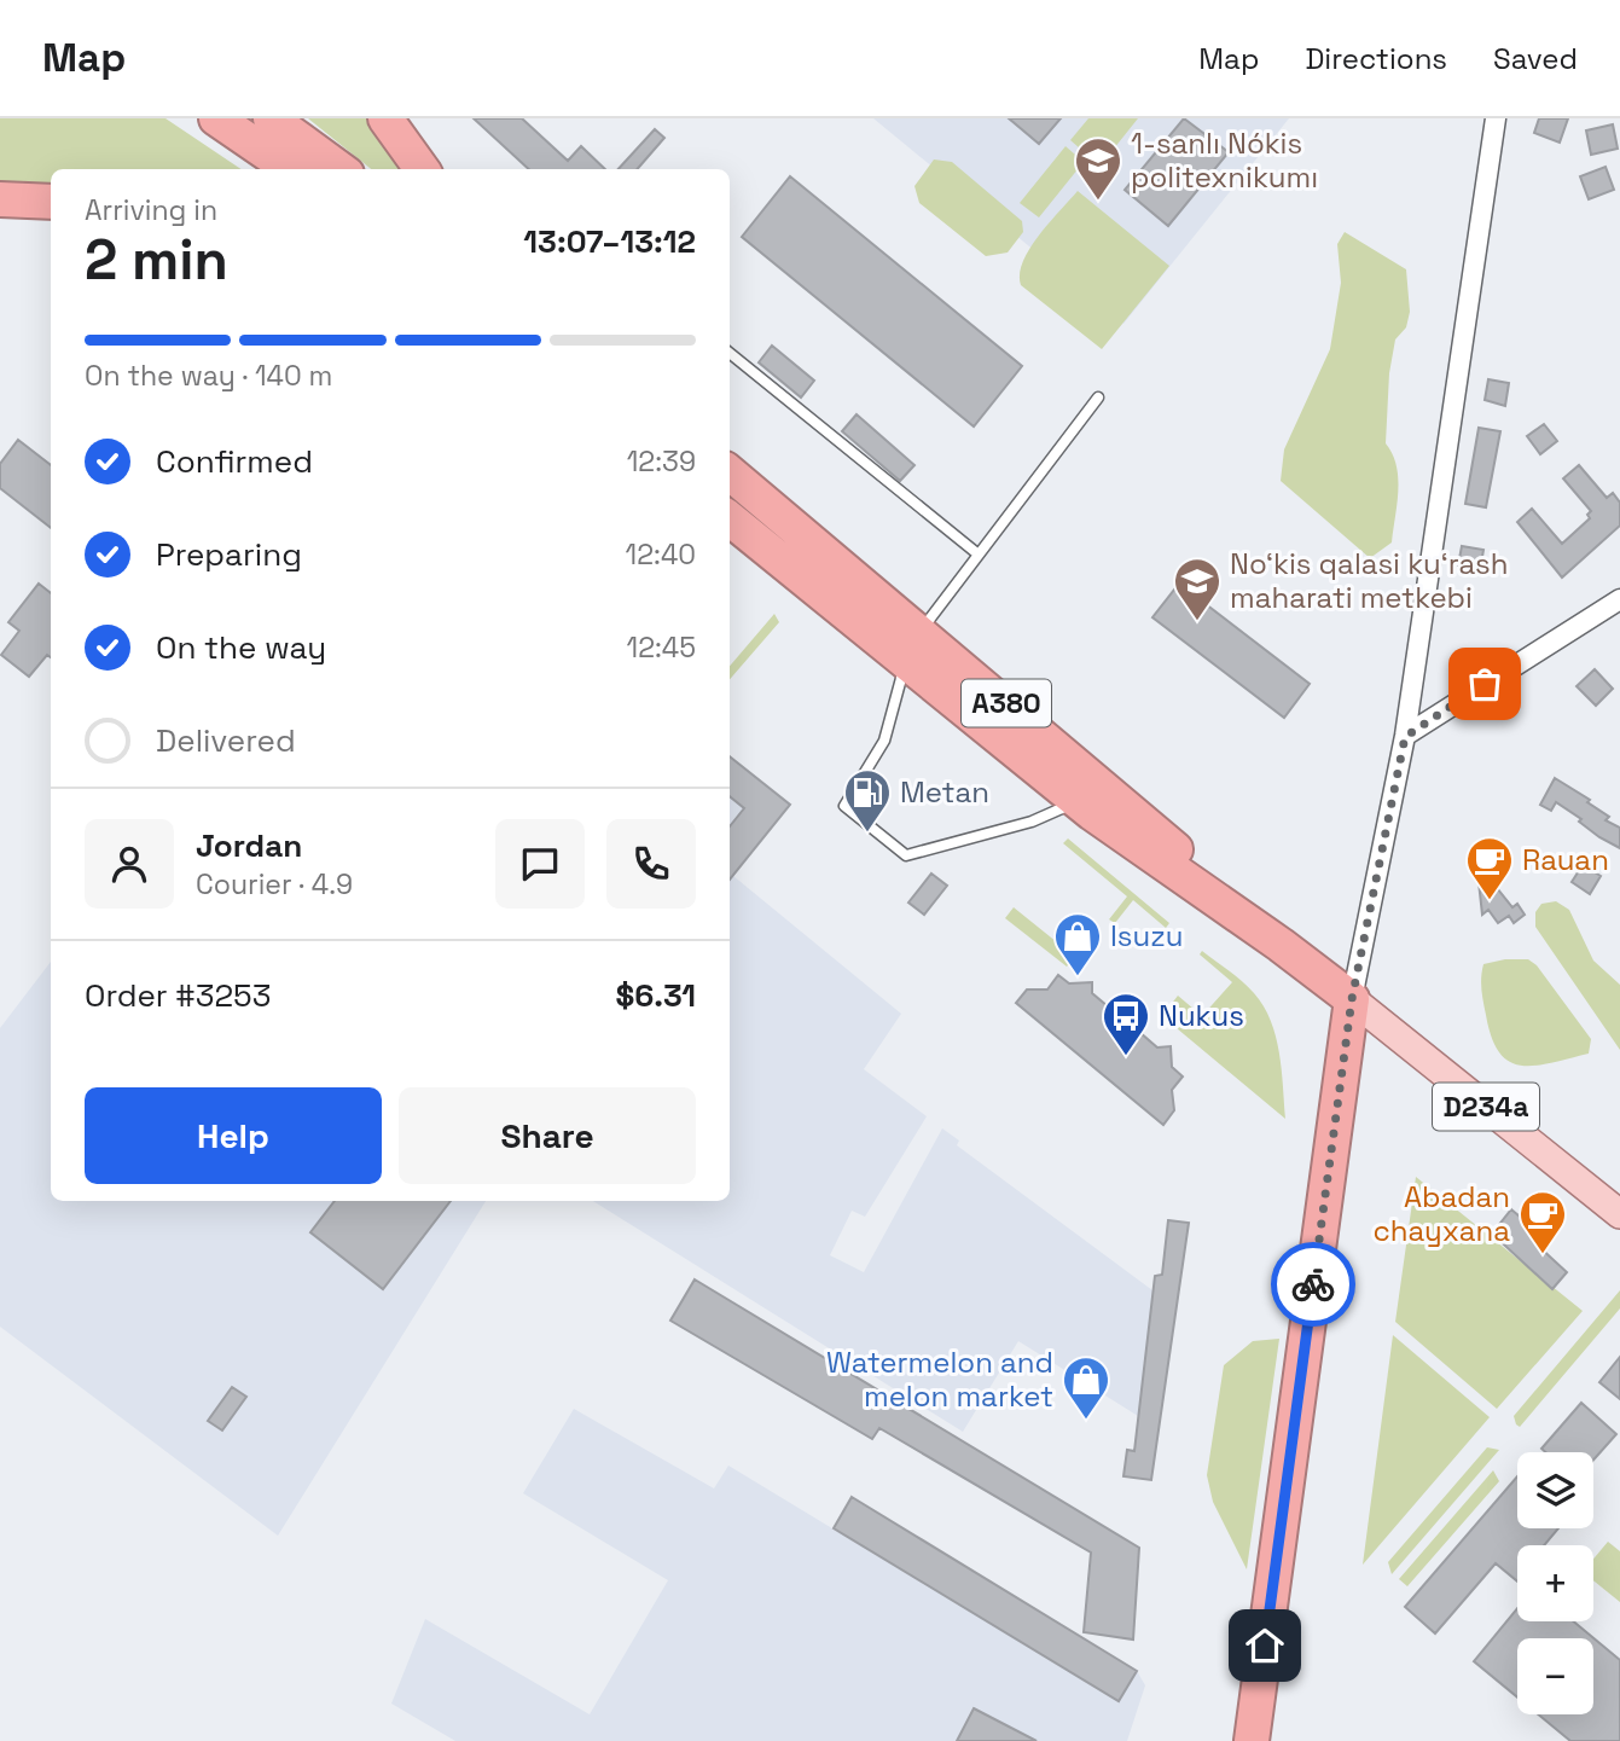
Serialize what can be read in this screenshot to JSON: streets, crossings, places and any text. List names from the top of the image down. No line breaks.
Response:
{"streets":{"highway":["A380"],"main road":["D234a"]},"crossings":[["A380","D234a"]],"places":{"school or university":["1-sanlı Nókis politexnikumı","Noʻkis qalasi kuʻrash maharati metkebi"],"fuel station":["Metan"],"cafe":["Rauan","Abadan chayxana"],"shop":["Isuzu","Watermelon and melon market"],"bus stop":["Nukus"]},"page":{"header":"Map","nav":["Map","Directions","Saved"],"heading":["2 min","Arriving in","13:07–13:12"],"panel":["Jordan","Courier · 4.9","Order #3253","$6.31"],"bar":"On the way · 140 m","list":[["Confirmed","12:39"],["Preparing","12:40"],["On the way","12:45"],"Delivered"],"buttons":["Help","Share"],"map_buttons":["+","−"]}}
